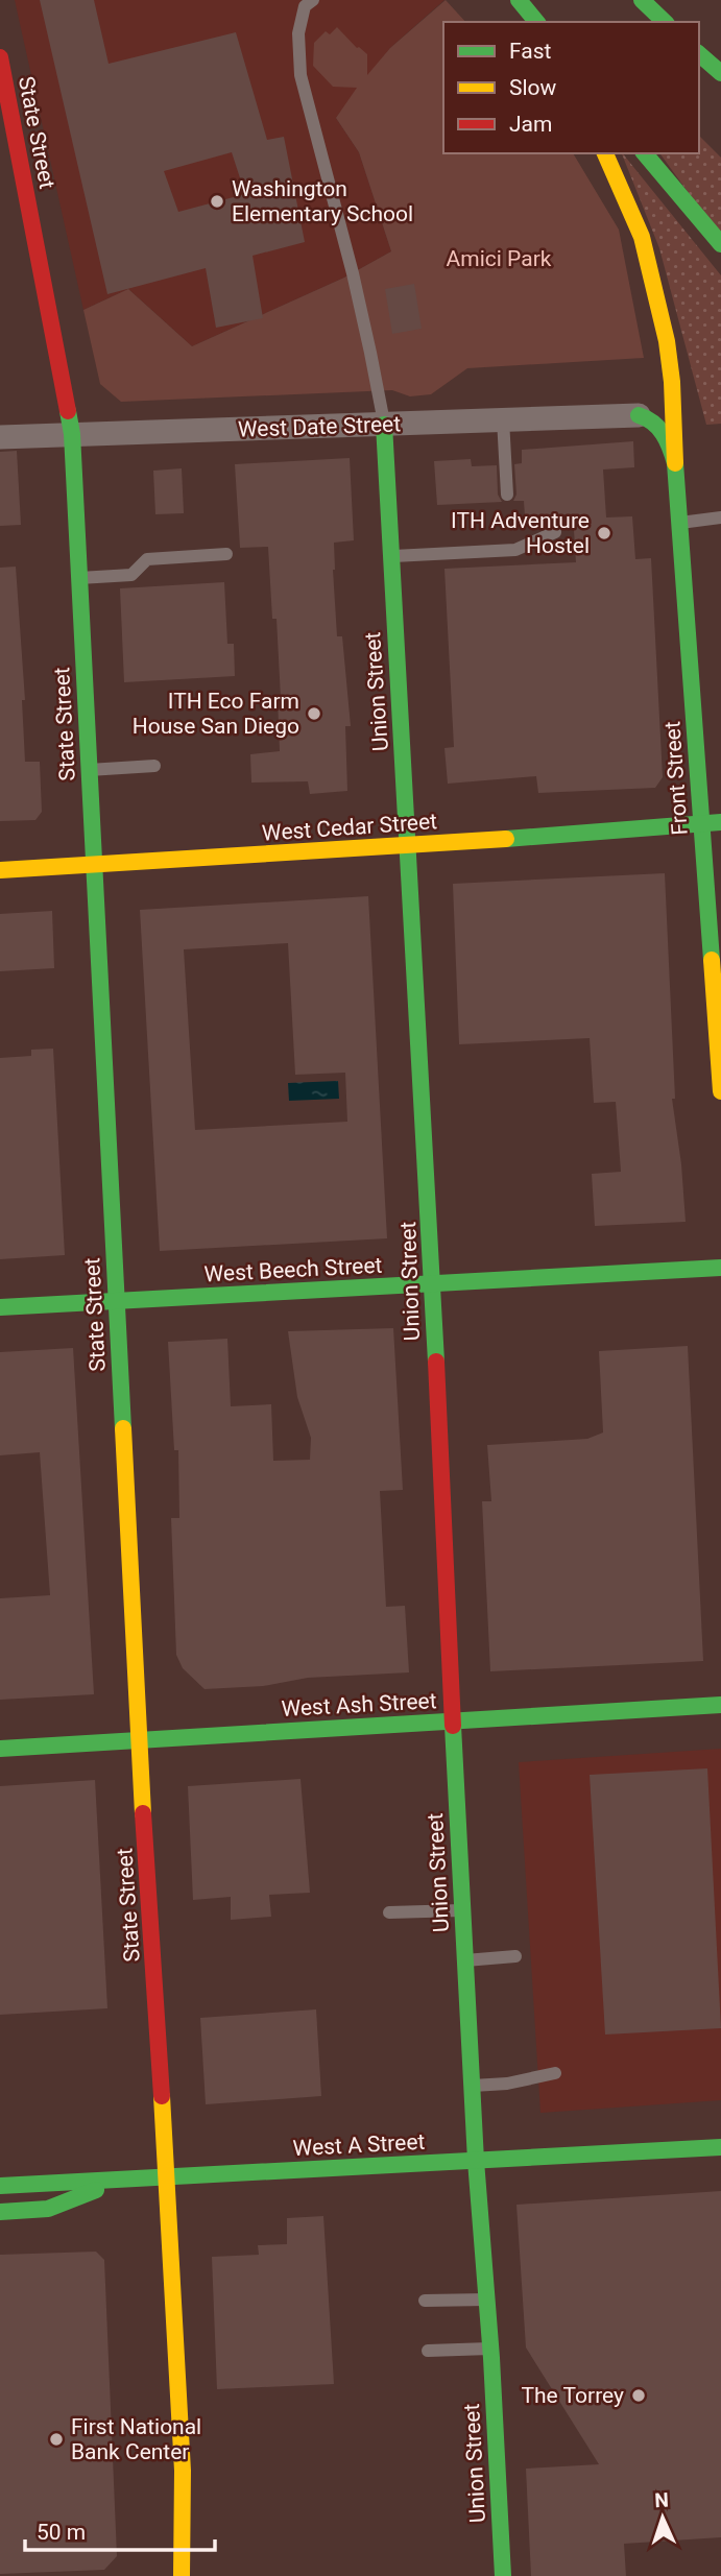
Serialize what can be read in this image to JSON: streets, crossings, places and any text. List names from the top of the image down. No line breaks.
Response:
{"streets":{"main road":["State Street","Union Street","Front Street","West Cedar Street","West Beech Street","West Ash Street","West A Street"],"street":["West Date Street"]},"crossings":[["State Street","West Date Street"],["State Street","West Cedar Street"],["State Street","West Beech Street"],["State Street","West Ash Street"],["State Street","West A Street"],["West Date Street","Union Street"],["Union Street","West Cedar Street"],["Union Street","West Beech Street"],["Union Street","West Ash Street"],["Union Street","West A Street"],["Front Street","West Cedar Street"]],"parks":["Amici Park"],"places":["Washington Elementary School","ITH Adventure Hostel","ITH Eco Farm House San Diego","The Torrey","First National Bank Center"],"legend":["Fast","Slow","Jam"],"scale_bar":"50 m","north":"top"}
